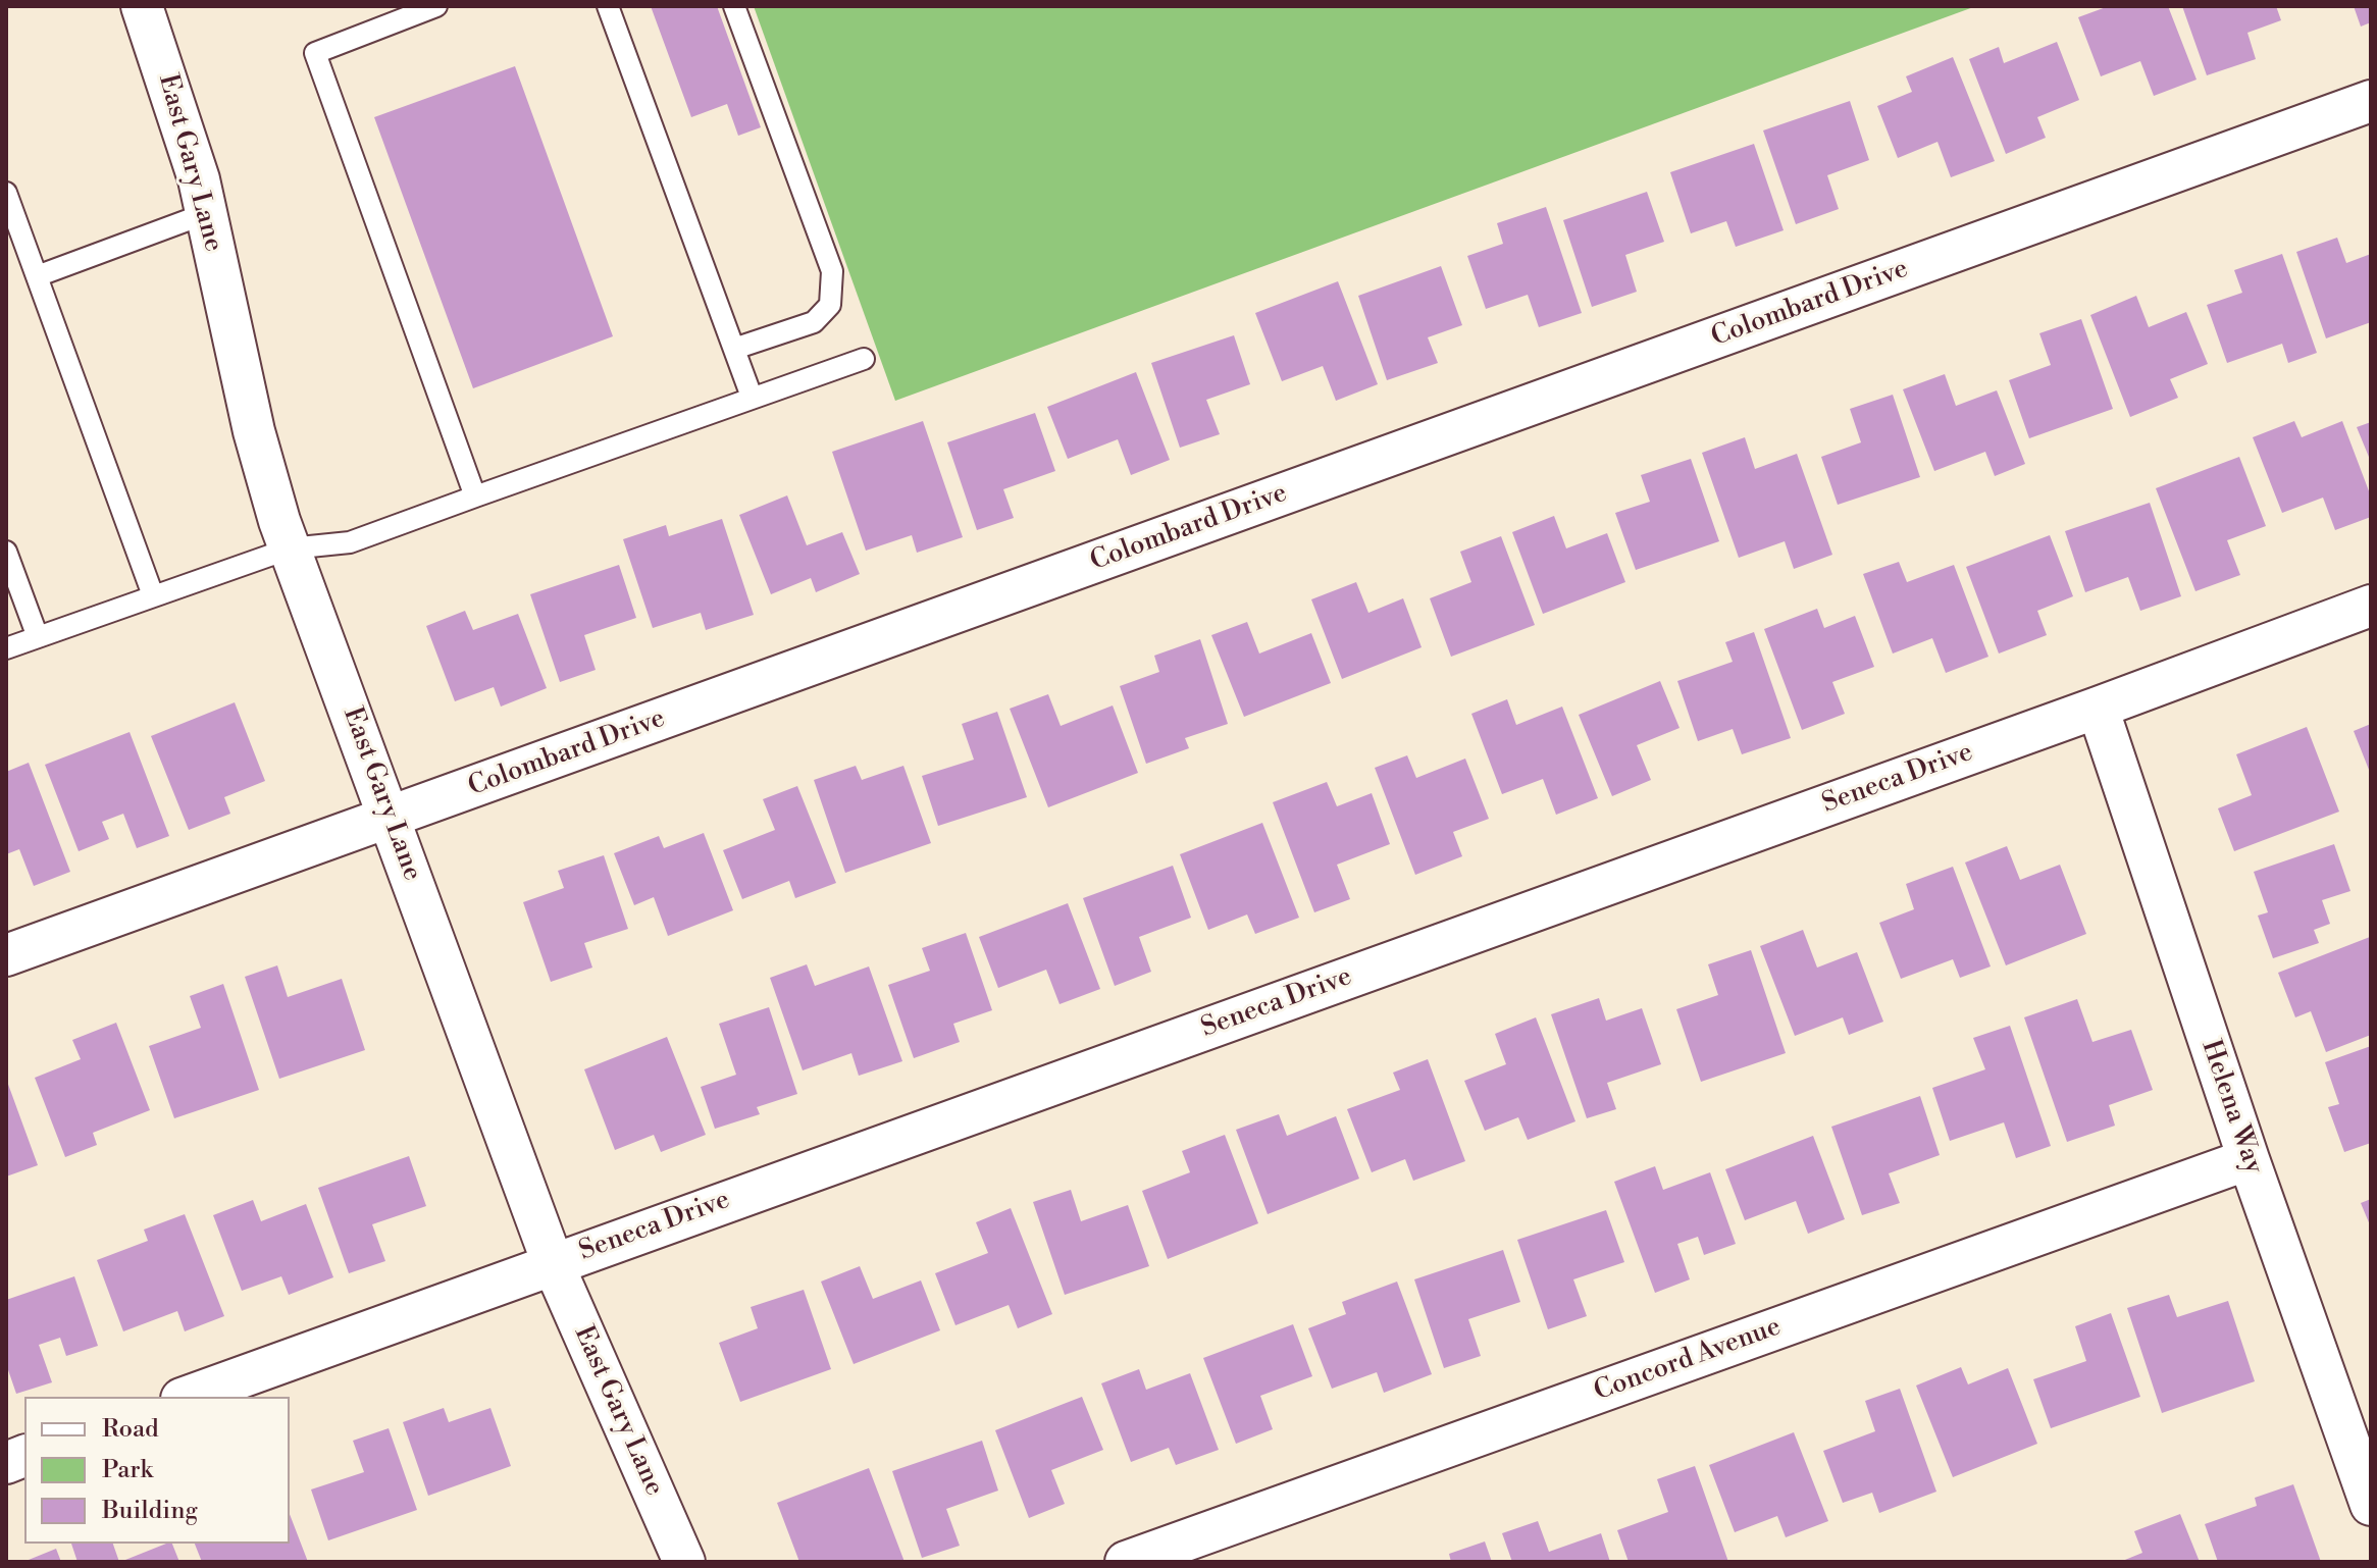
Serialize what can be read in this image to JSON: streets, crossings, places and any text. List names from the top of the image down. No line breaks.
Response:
{"streets":{"street":["East Gary Lane","Colombard Drive","Seneca Drive","Helena Way","Concord Avenue"]},"crossings":[["East Gary Lane","Colombard Drive"],["East Gary Lane","Seneca Drive"],["Seneca Drive","Helena Way"],["Helena Way","Concord Avenue"]],"legend":["Road","Park","Building"]}
